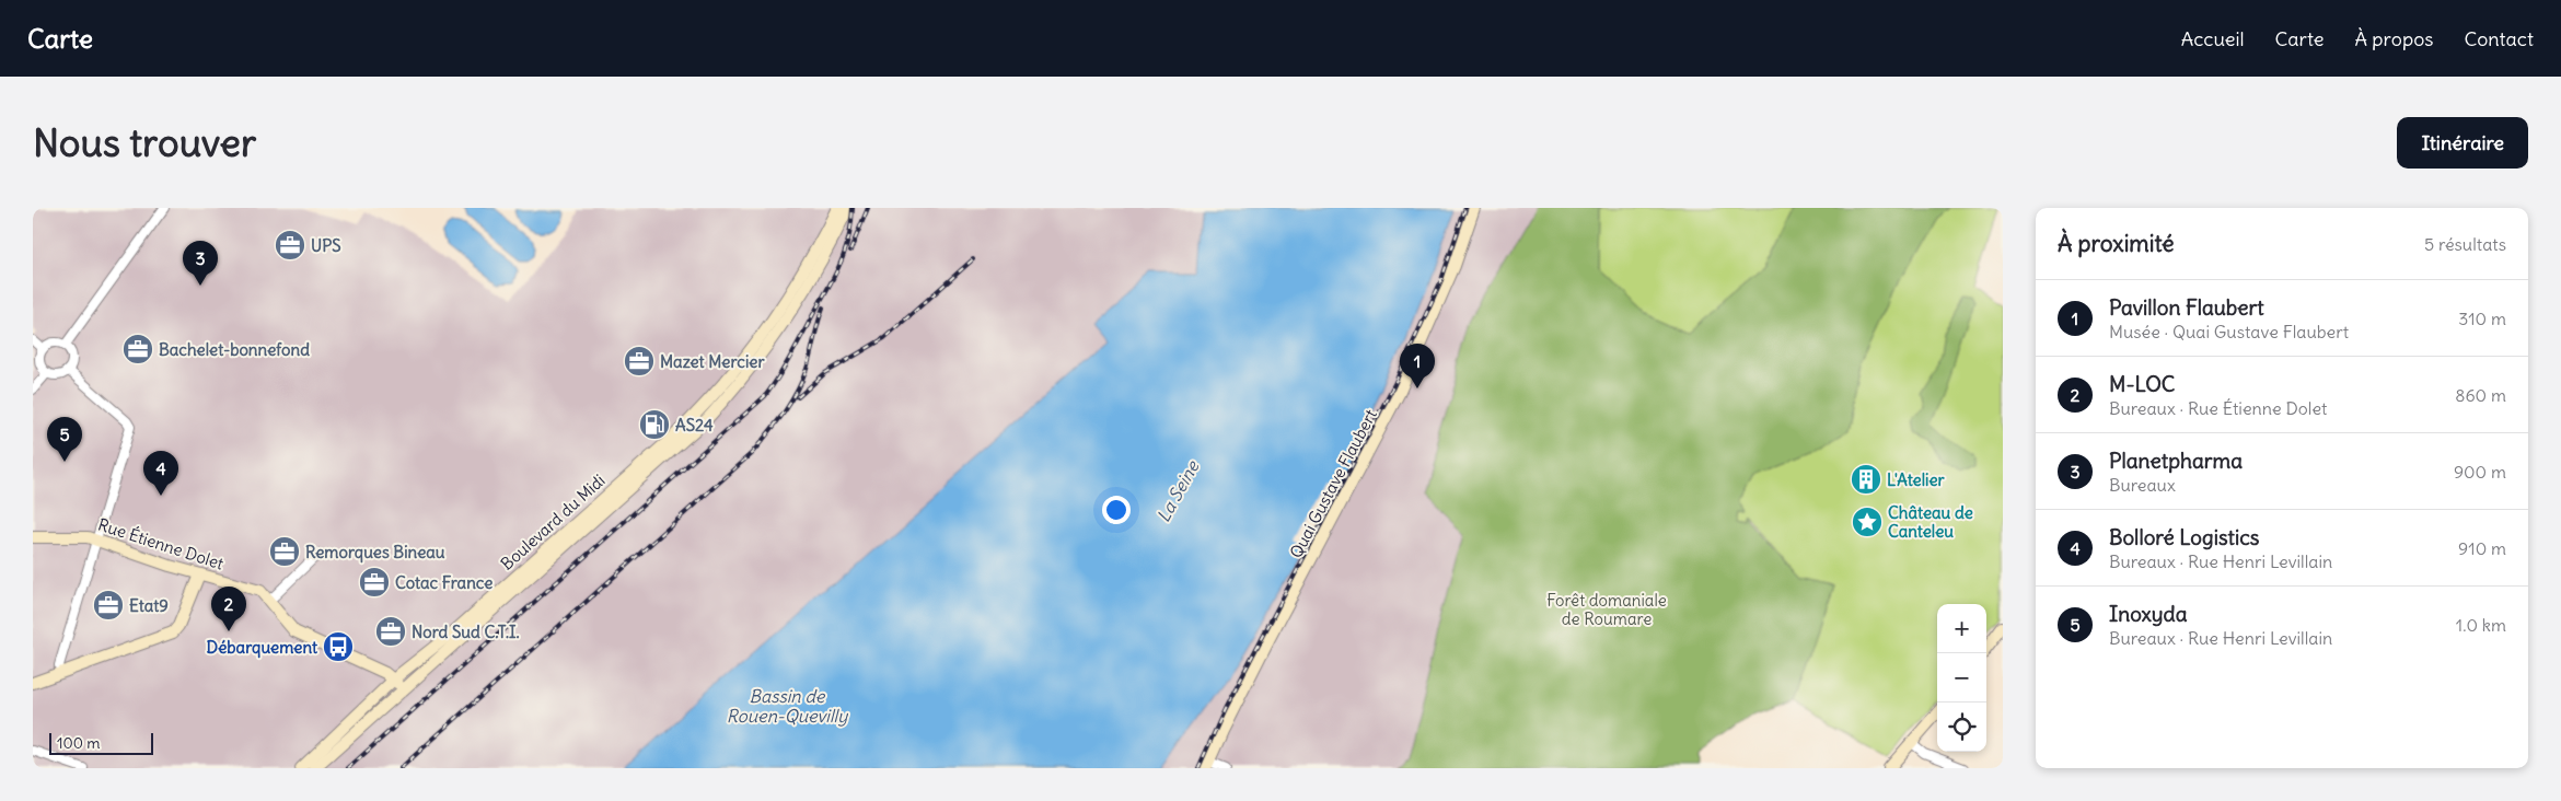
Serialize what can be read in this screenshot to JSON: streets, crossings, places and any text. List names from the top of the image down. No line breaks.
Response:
{"streets":{"main road":["Quai Gustave Flaubert","Boulevard du Midi","Rue Étienne Dolet"]},"water":["La Seine","Bassin de Rouen-Quevilly"],"parks":["Forêt domaniale de Roumare"],"places":{"office":["UPS","Bachelet-bonnefond","Mazet Mercier","Remorques Bineau","Cotac France","Etat9","Nord Sud C.T.I."],"fuel station":["AS24"],"building":["L'Atelier"],"place":["Château de Canteleu"],"bus stop":["Débarquement"]},"scale_bar":"100 m","page":{"header":"Carte","nav":["Accueil","Carte","À propos","Contact"],"buttons":"Itinéraire","title":"Nous trouver","heading":["À proximité","5 résultats"],"pins":["3","1","5","4","2"],"list":[{"mark":"1","name":"Pavillon Flaubert","note":"Musée · Quai Gustave Flaubert","value":"310 m"},{"mark":"2","name":"M-LOC","note":"Bureaux · Rue Étienne Dolet","value":"860 m"},{"mark":"3","name":"Planetpharma","note":"Bureaux","value":"900 m"},{"mark":"4","name":"Bolloré Logistics","note":"Bureaux · Rue Henri Levillain","value":"910 m"},{"mark":"5","name":"Inoxyda","note":"Bureaux · Rue Henri Levillain","value":"1.0 km"}],"map_buttons":["+","−"],"scale":"100 m"}}
